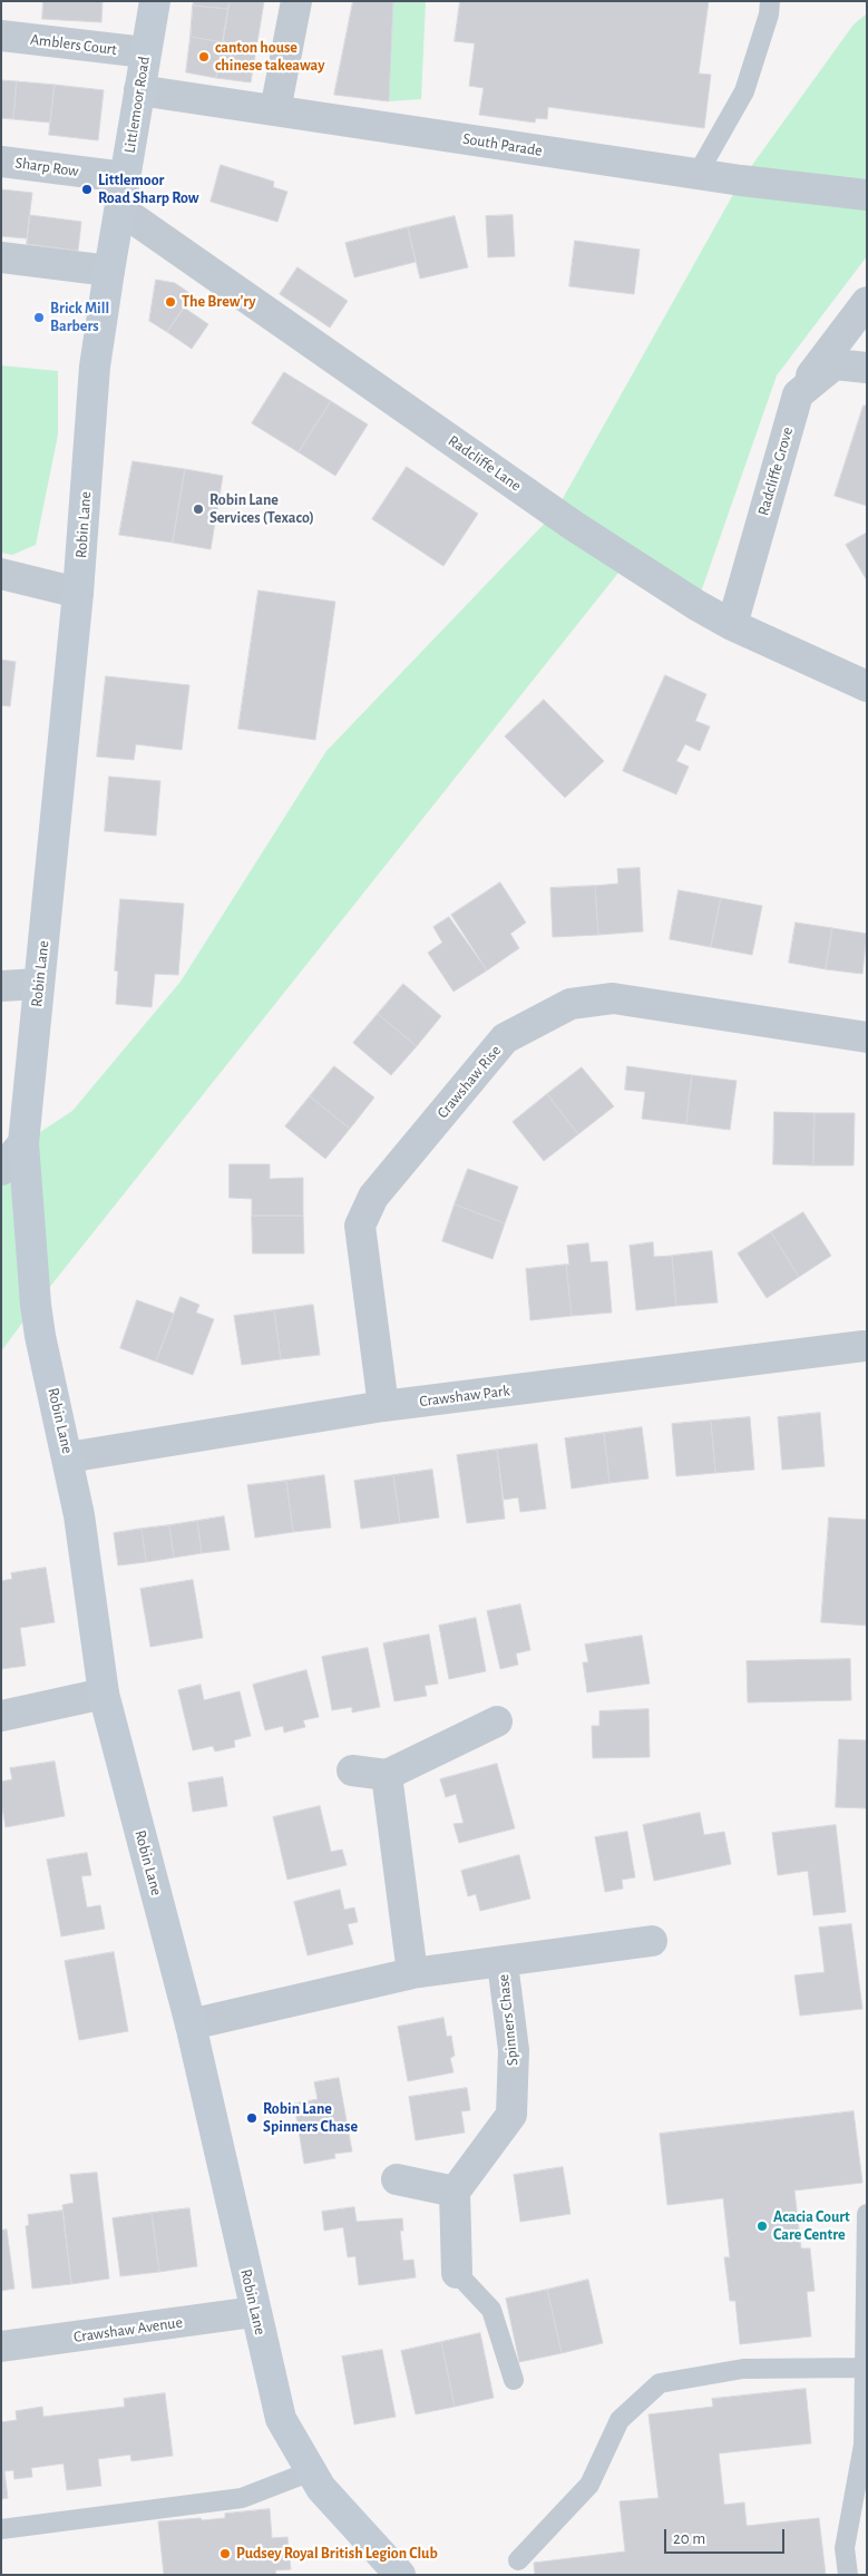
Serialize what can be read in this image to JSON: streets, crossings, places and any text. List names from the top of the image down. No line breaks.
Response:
{"streets":{"street":["Amblers Court","Littlemoor Road","South Parade","Sharp Row","Radcliffe Lane","Radcliffe Grove","Robin Lane","Crawshaw Rise","Crawshaw Park","Spinners Chase","Crawshaw Avenue"]},"crossings":[["Amblers Court","Littlemoor Road"],["Littlemoor Road","South Parade"],["Littlemoor Road","Sharp Row"],["Littlemoor Road","Radcliffe Lane"],["Littlemoor Road","Robin Lane"],["Radcliffe Lane","Radcliffe Grove"],["Radcliffe Lane","Robin Lane"],["Robin Lane","Crawshaw Park"],["Robin Lane","Spinners Chase"],["Robin Lane","Crawshaw Avenue"],["Crawshaw Rise","Crawshaw Park"]],"places":["canton house chinese takeaway","Littlemoor Road Sharp Row","The Brew'ry","Brick Mill Barbers","Robin Lane Services (Texaco)","Robin Lane Spinners Chase","Acacia Court Care Centre","Pudsey Royal British Legion Club"],"scale_bar":"20 m"}
